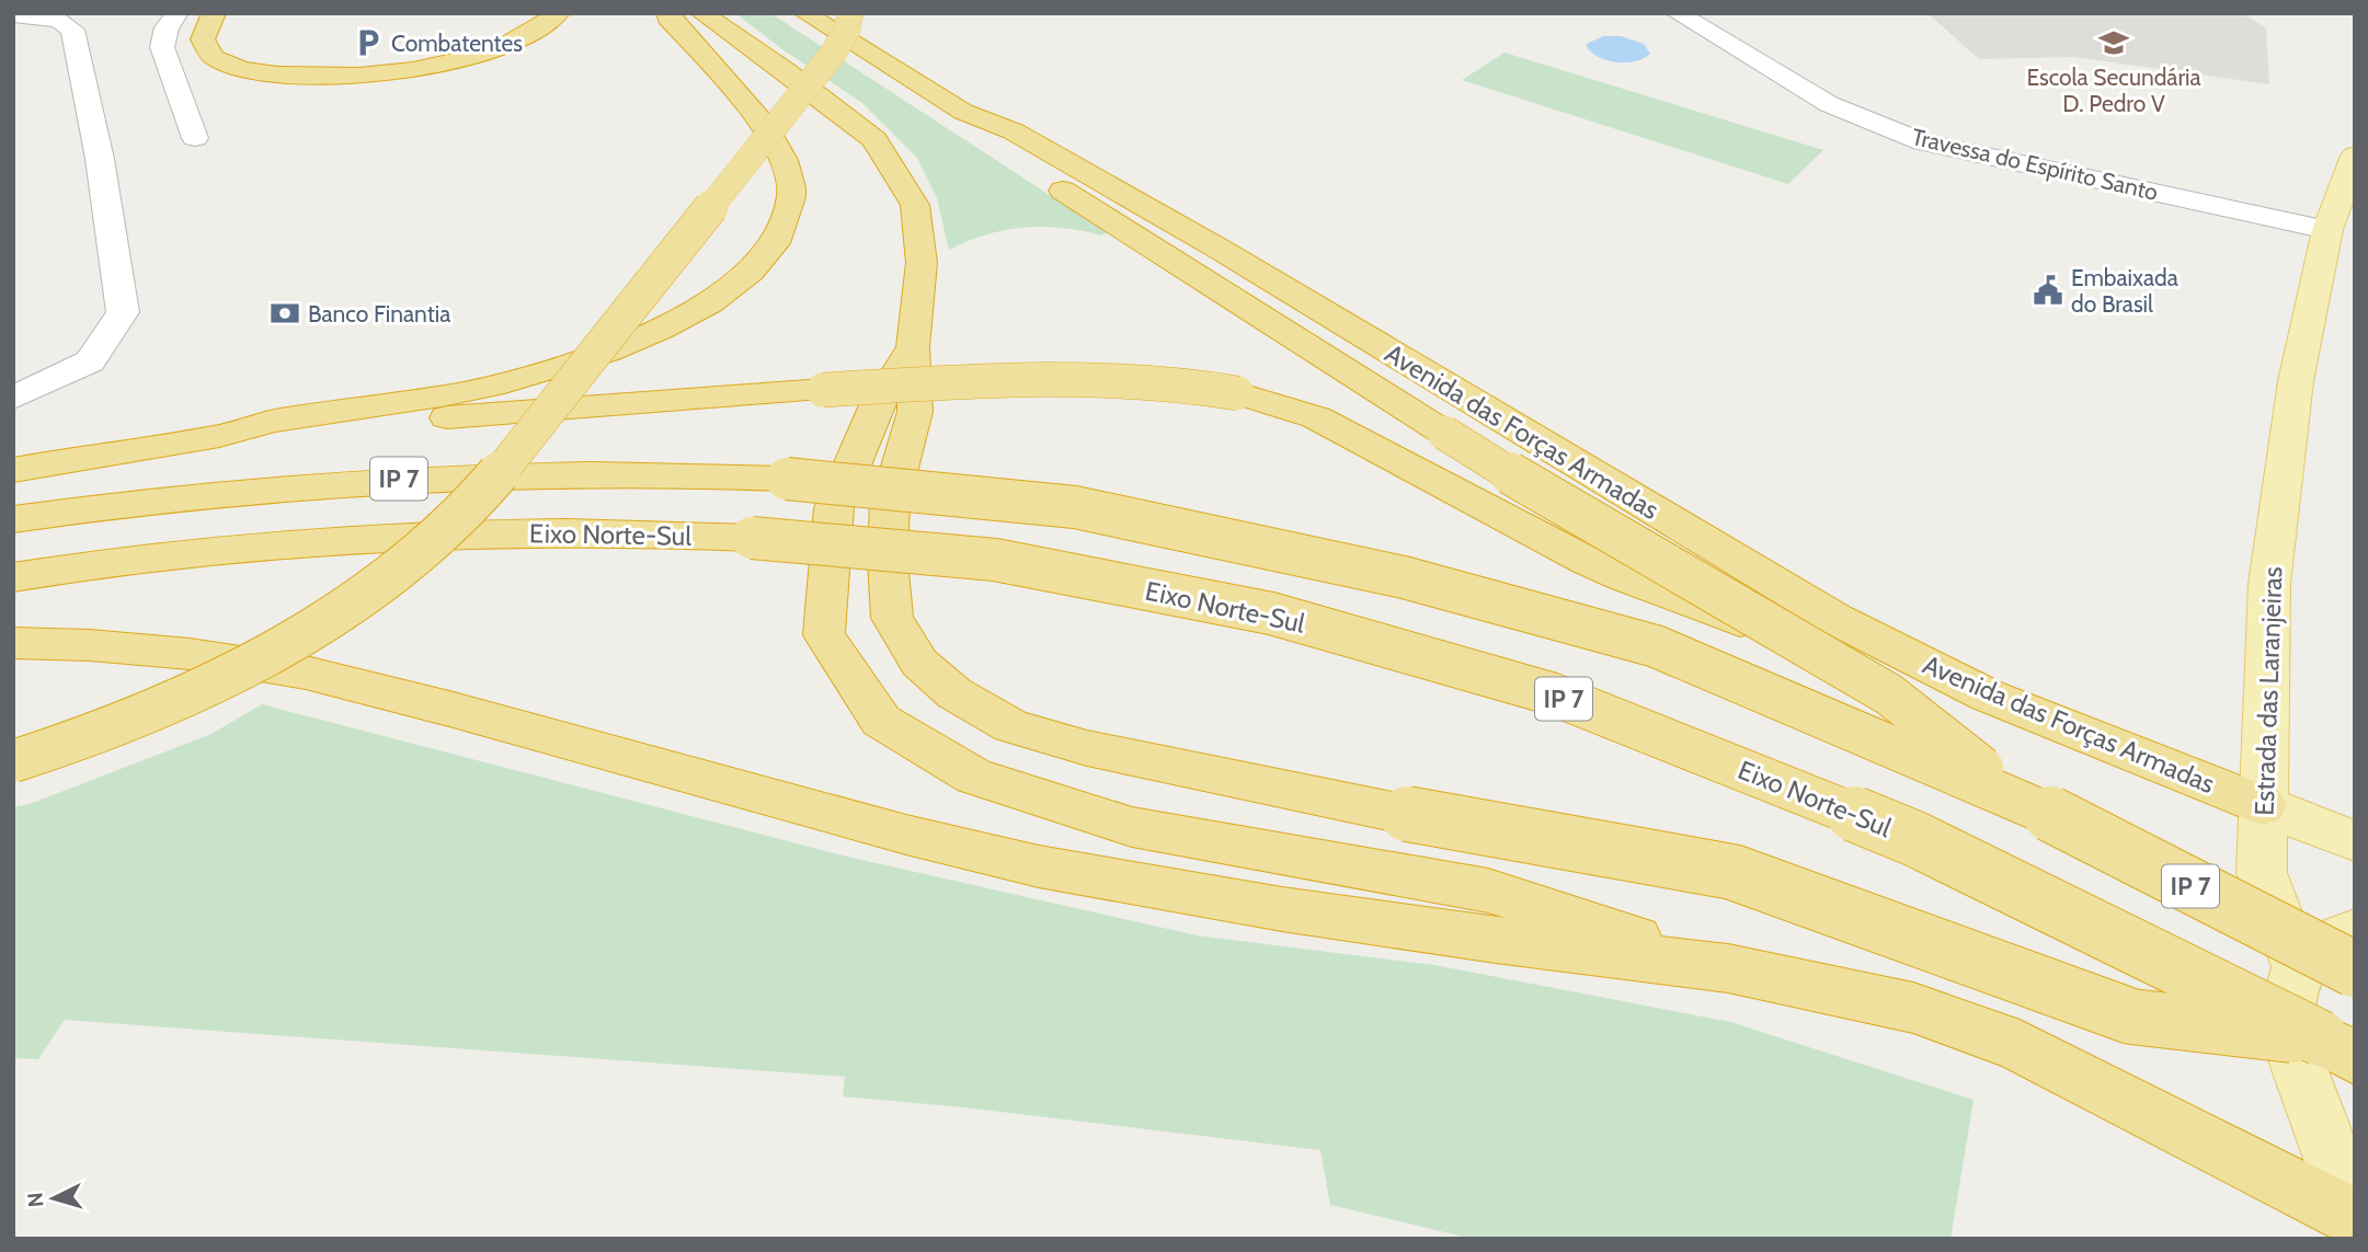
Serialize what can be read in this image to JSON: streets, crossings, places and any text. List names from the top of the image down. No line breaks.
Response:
{"streets":{"highway":["Avenida das Forças Armadas","IP 7","Eixo Norte-Sul"],"main road":["Estrada das Laranjeiras"],"street":["Travessa do Espírito Santo"]},"crossings":[["Travessa do Espírito Santo","Estrada das Laranjeiras"],["Avenida das Forças Armadas","Estrada das Laranjeiras"]],"places":{"parking":["Combatentes"],"school or university":["Escola Secundária D. Pedro V"],"public building":["Embaixada do Brasil"],"bank":["Banco Finantia"]},"north":"left"}
